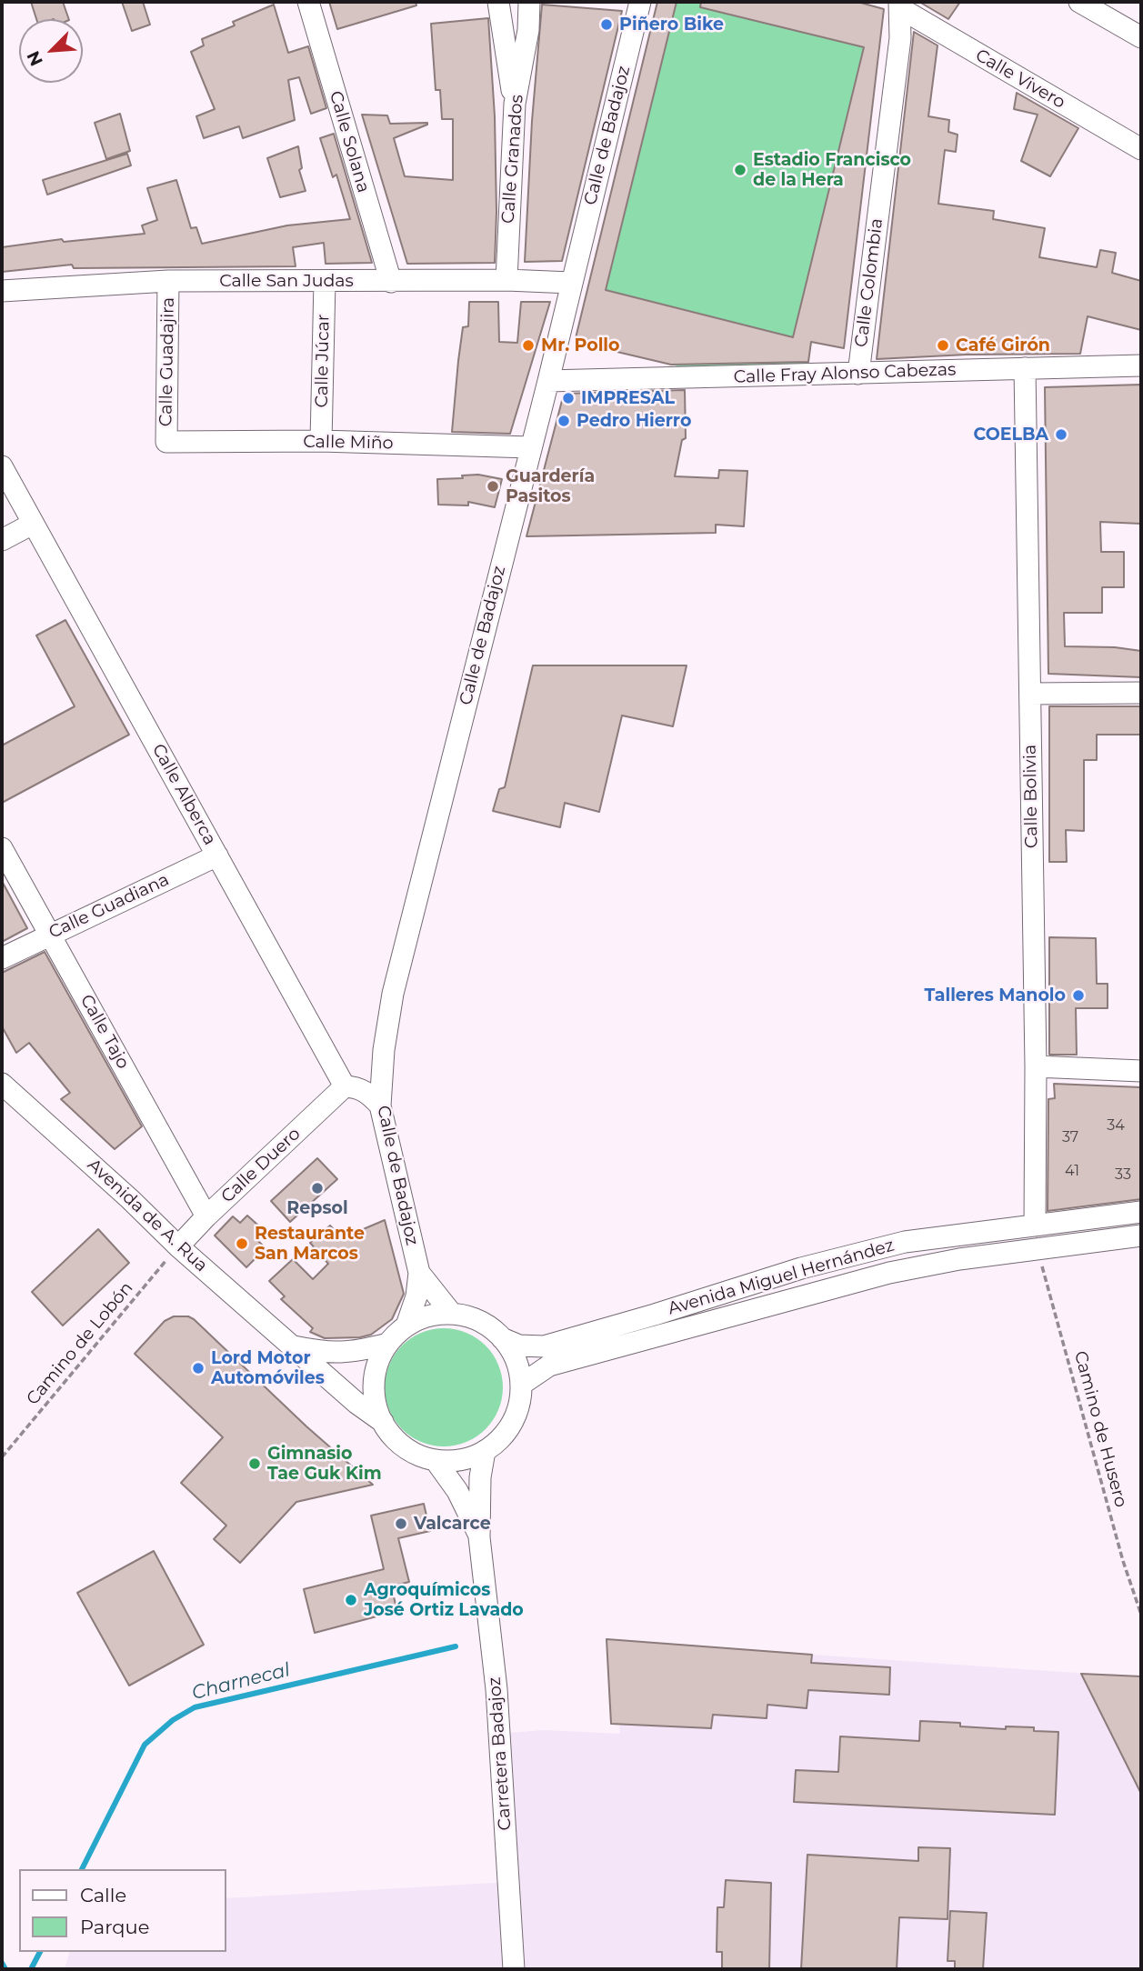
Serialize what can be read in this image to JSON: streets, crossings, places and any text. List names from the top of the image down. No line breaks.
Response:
{"streets":{"street":["Calle Vivero","Calle de Badajoz","Calle Solana","Calle Granados","Calle San Judas","Calle Colombia","Calle Júcar","Calle Guadajira","Calle Fray Alonso Cabezas","Calle Miño","Calle Alberca","Calle Bolivia","Calle Guadiana","Calle Tajo","Calle Duero","Avenida de A. Rua","Avenida Miguel Hernández","Carretera Badajoz"],"path":["Camino de Lobón","Camino de Husero"]},"crossings":[["Calle Vivero","Calle Colombia"],["Calle de Badajoz","Calle San Judas"],["Calle de Badajoz","Calle Fray Alonso Cabezas"],["Calle de Badajoz","Calle Miño"],["Calle de Badajoz","Avenida de A. Rua"],["Calle de Badajoz","Avenida Miguel Hernández"],["Calle de Badajoz","Carretera Badajoz"],["Calle Solana","Calle San Judas"],["Calle Granados","Calle San Judas"],["Calle San Judas","Calle Júcar"],["Calle San Judas","Calle Guadajira"],["Calle Colombia","Calle Fray Alonso Cabezas"],["Calle Júcar","Calle Miño"],["Calle Guadajira","Calle Miño"],["Calle Fray Alonso Cabezas","Calle Bolivia"],["Calle Alberca","Calle Guadiana"],["Calle Alberca","Calle Duero"],["Calle Bolivia","Avenida Miguel Hernández"],["Calle Guadiana","Calle Tajo"],["Calle Tajo","Calle Duero"],["Calle Duero","Avenida de A. Rua"],["Calle Duero","Camino de Lobón"],["Avenida de A. Rua","Avenida Miguel Hernández"],["Avenida de A. Rua","Camino de Lobón"],["Avenida de A. Rua","Carretera Badajoz"],["Avenida Miguel Hernández","Camino de Husero"],["Avenida Miguel Hernández","Carretera Badajoz"]],"water":["Charnecal"],"places":["Piñero Bike","Estadio Francisco de la Hera","Mr. Pollo","Café Girón","IMPRESAL","Pedro Hierro","COELBA","Guardería Pasitos","Talleres Manolo","Repsol","Restaurante San Marcos","Lord Motor Automóviles","Gimnasio Tae Guk Kim","Valcarce","Agroquímicos José Ortiz Lavado"],"house_numbers":["34","37","41","33"],"legend":["Calle","Parque"],"north":"bottom left"}
